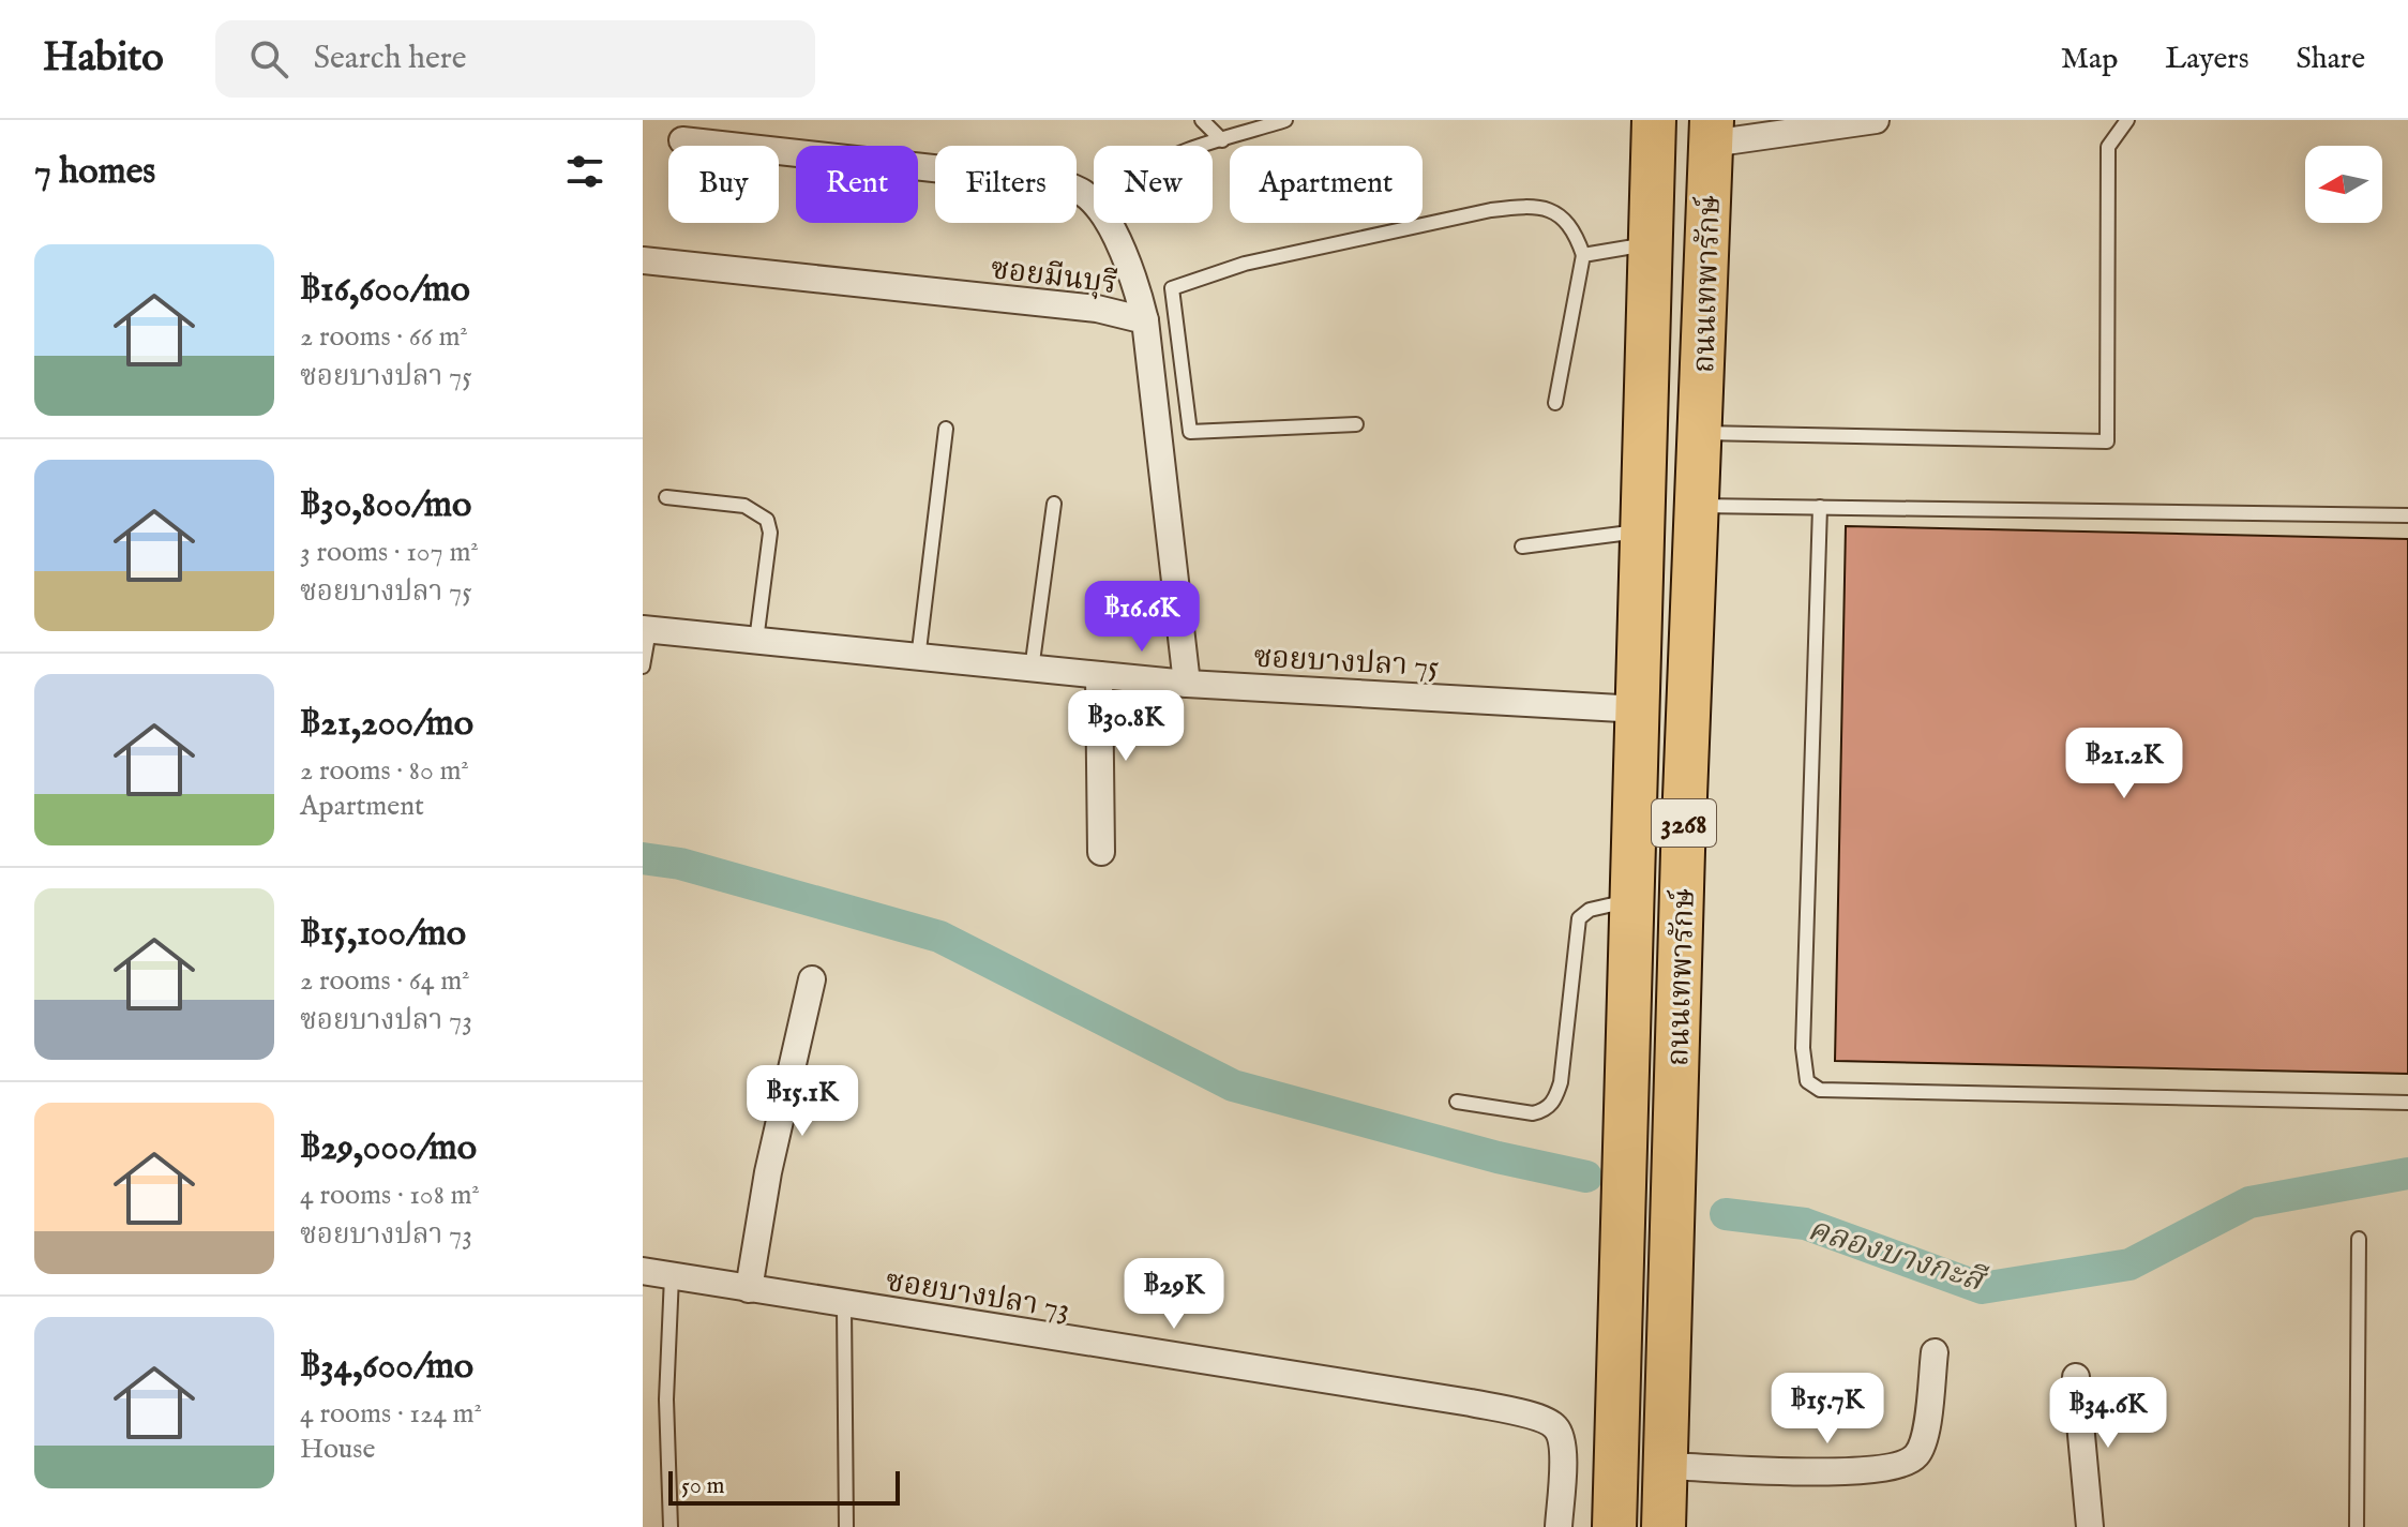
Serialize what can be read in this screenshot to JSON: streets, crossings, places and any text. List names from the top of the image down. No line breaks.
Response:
{"streets":{"main road":["ถนนเทพารักษ์","3268"],"street":["ซอยมีนบุรี","ซอยบางปลา 75","ซอยบางปลา 73"]},"crossings":[["ซอยมีนบุรี","ซอยบางปลา 75"],["ถนนเทพารักษ์","ซอยบางปลา 75"]],"water":["คลองบางกะสี"],"scale_bar":"50 m","north":"left","page":{"header":"Habito","search":"Search here","nav":["Map","Layers","Share"],"heading":"7 homes","chip":["Buy","Rent","Filters","New","Apartment"],"list":[{"name":"฿16,600/mo","note":"2 rooms · 66 m² · ซอยบางปลา 75"},{"name":"฿30,800/mo","note":"3 rooms · 107 m² · ซอยบางปลา 75"},{"name":"฿21,200/mo","note":"2 rooms · 80 m² · Apartment"},{"name":"฿15,100/mo","note":"2 rooms · 64 m² · ซอยบางปลา 73"},{"name":"฿29,000/mo","note":"4 rooms · 108 m² · ซอยบางปลา 73"},{"name":"฿34,600/mo","note":"4 rooms · 124 m² · House"}],"price":["฿16.6K","฿30.8K","฿21.2K","฿15.1K","฿29K","฿15.7K","฿34.6K"],"scale":"50 m"}}
